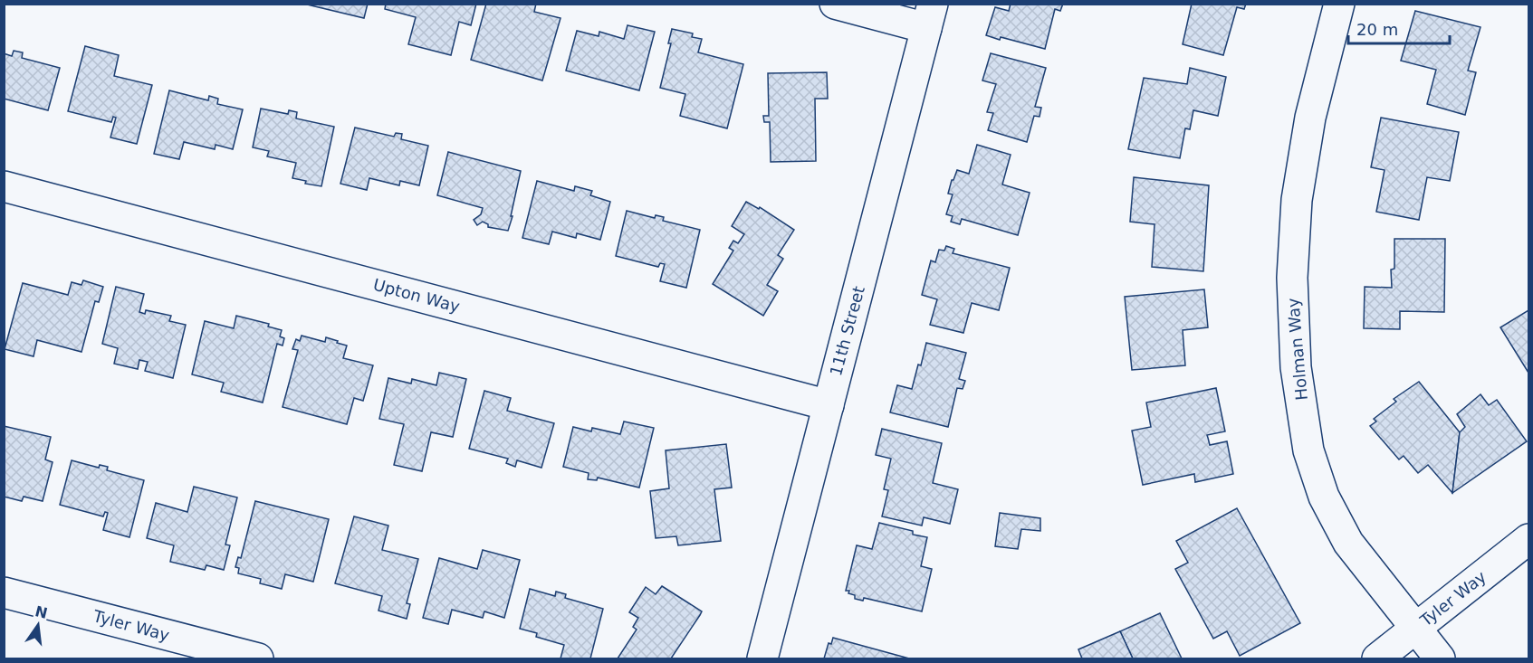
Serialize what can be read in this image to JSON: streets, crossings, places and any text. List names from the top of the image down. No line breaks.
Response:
{"streets":{"street":["Upton Way","11th Street","Holman Way","Tyler Way"]},"crossings":[["Upton Way","11th Street"],["Holman Way","Tyler Way"]],"scale_bar":"20 m","north":"top"}
